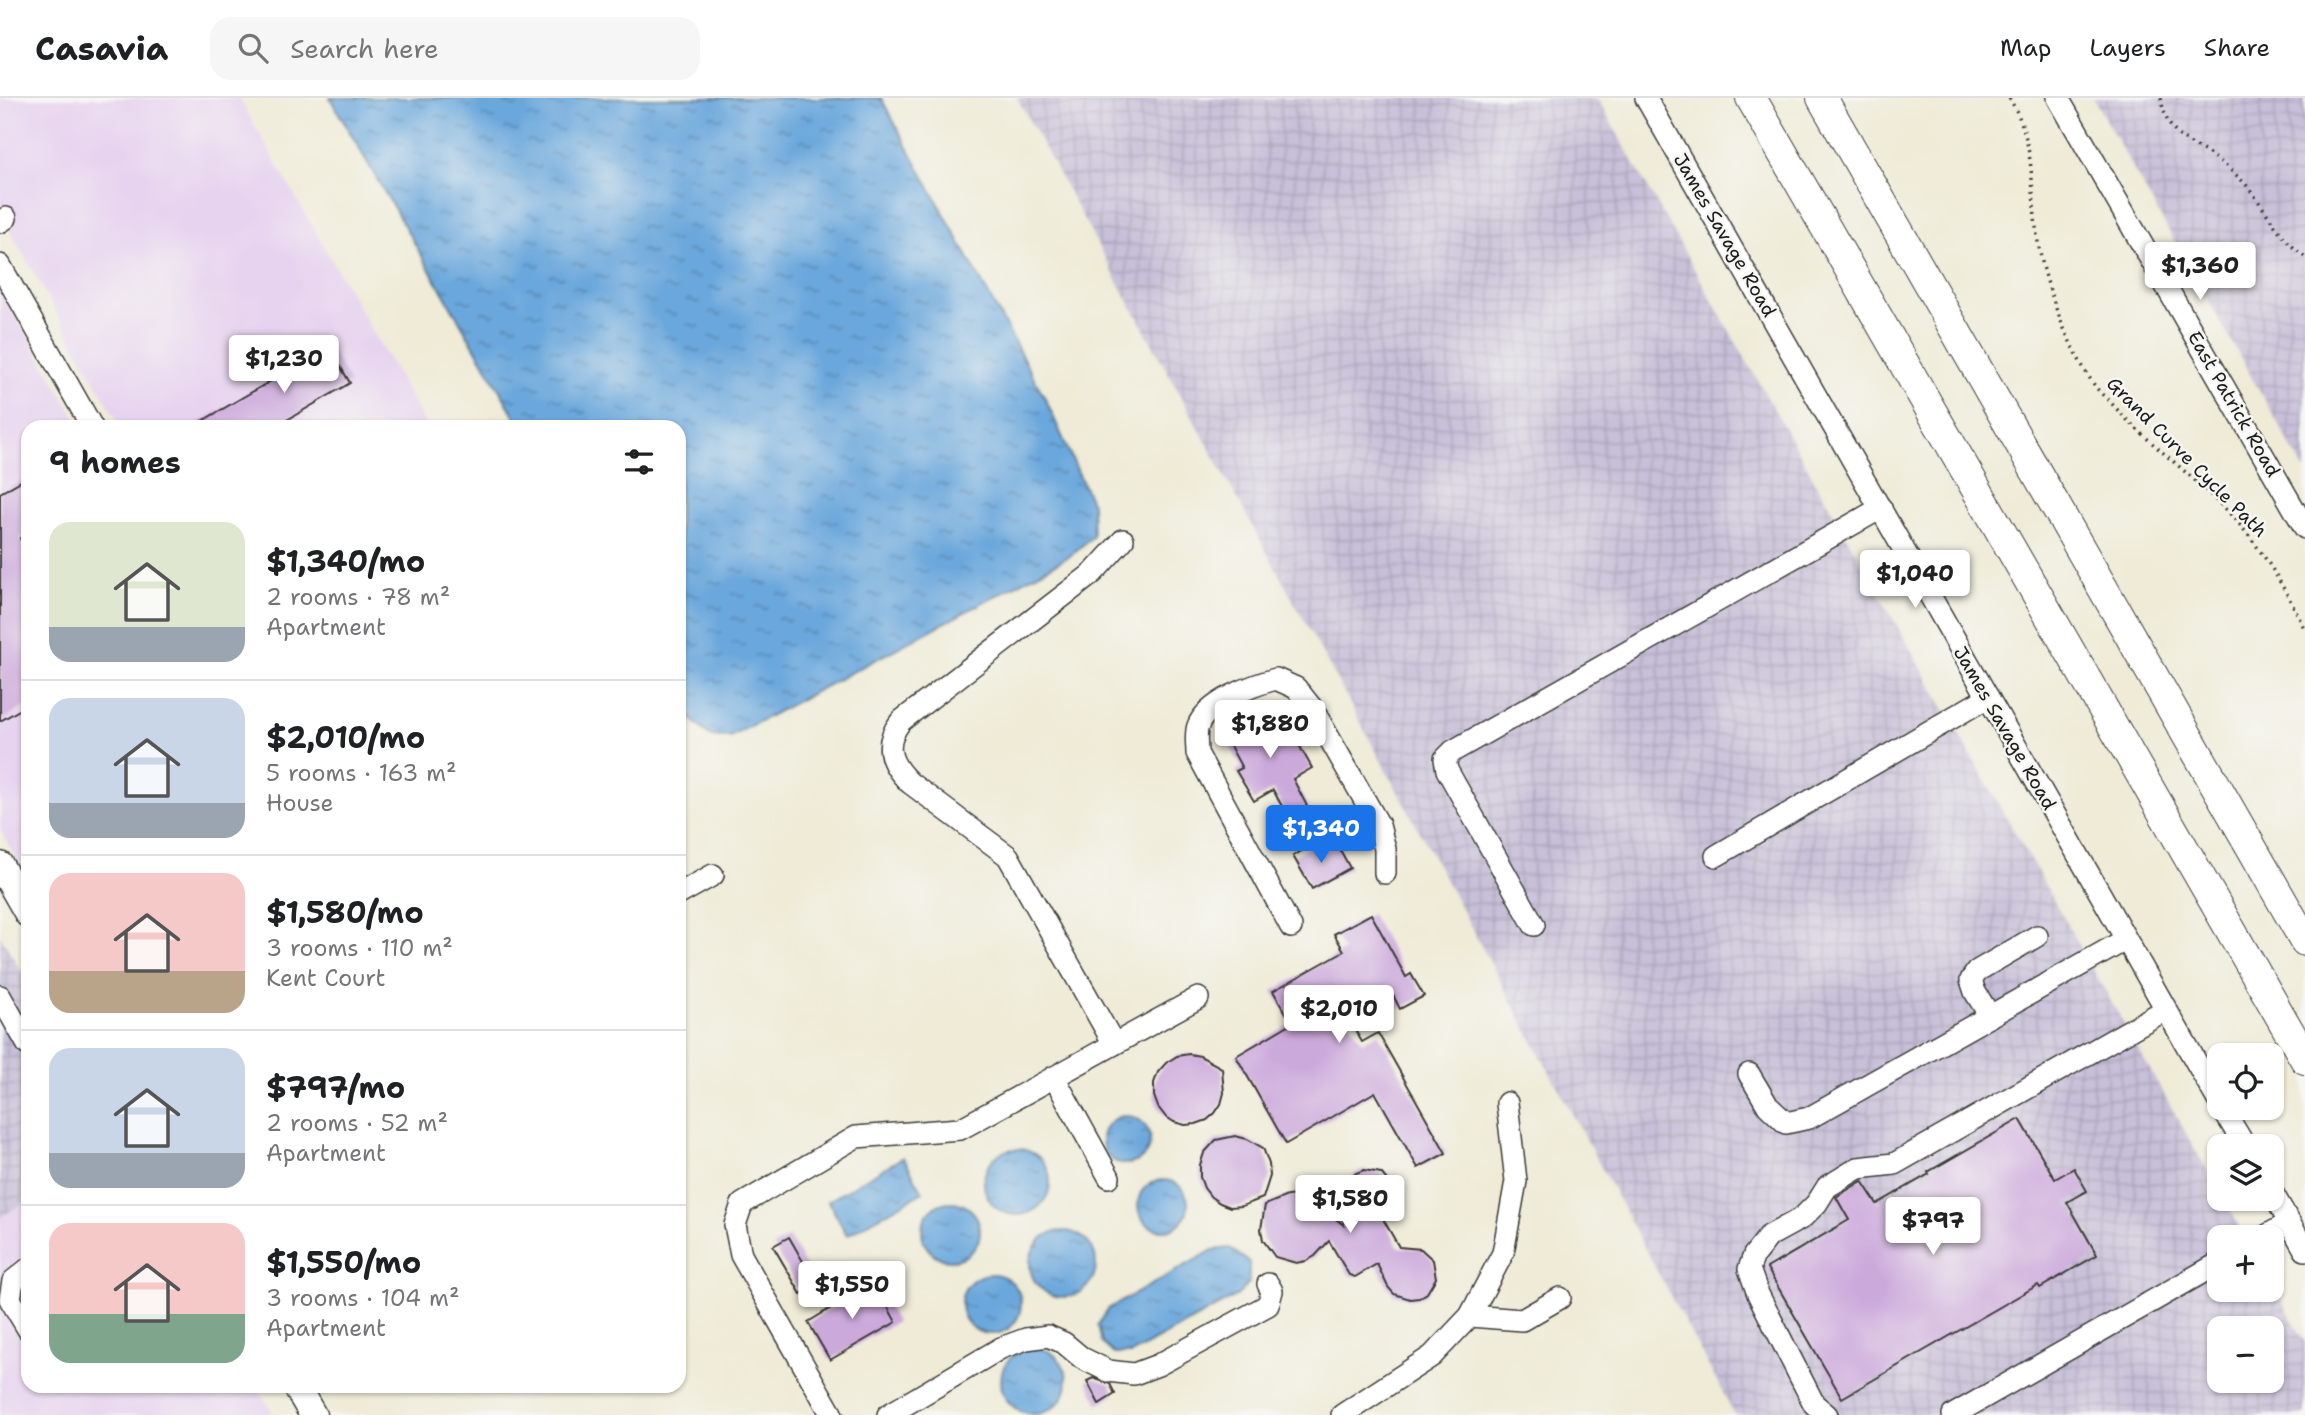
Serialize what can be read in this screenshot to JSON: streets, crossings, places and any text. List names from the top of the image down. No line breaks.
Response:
{"streets":{"street":["James Savage Road","East Patrick Road"],"path":["Grand Curve Cycle Path"]},"page":{"header":"Casavia","search":"Search here","nav":["Map","Layers","Share"],"price":["$1,360","$1,230","$1,040","$1,880","$1,340","$2,010","$1,580","$797","$1,550"],"heading":"9 homes","list":[{"name":"$1,340/mo","note":"2 rooms · 78 m² · Apartment"},{"name":"$2,010/mo","note":"5 rooms · 163 m² · House"},{"name":"$1,580/mo","note":"3 rooms · 110 m² · Kent Court"},{"name":"$797/mo","note":"2 rooms · 52 m² · Apartment"},{"name":"$1,550/mo","note":"3 rooms · 104 m² · Apartment"}],"map_buttons":["+","−"]}}
